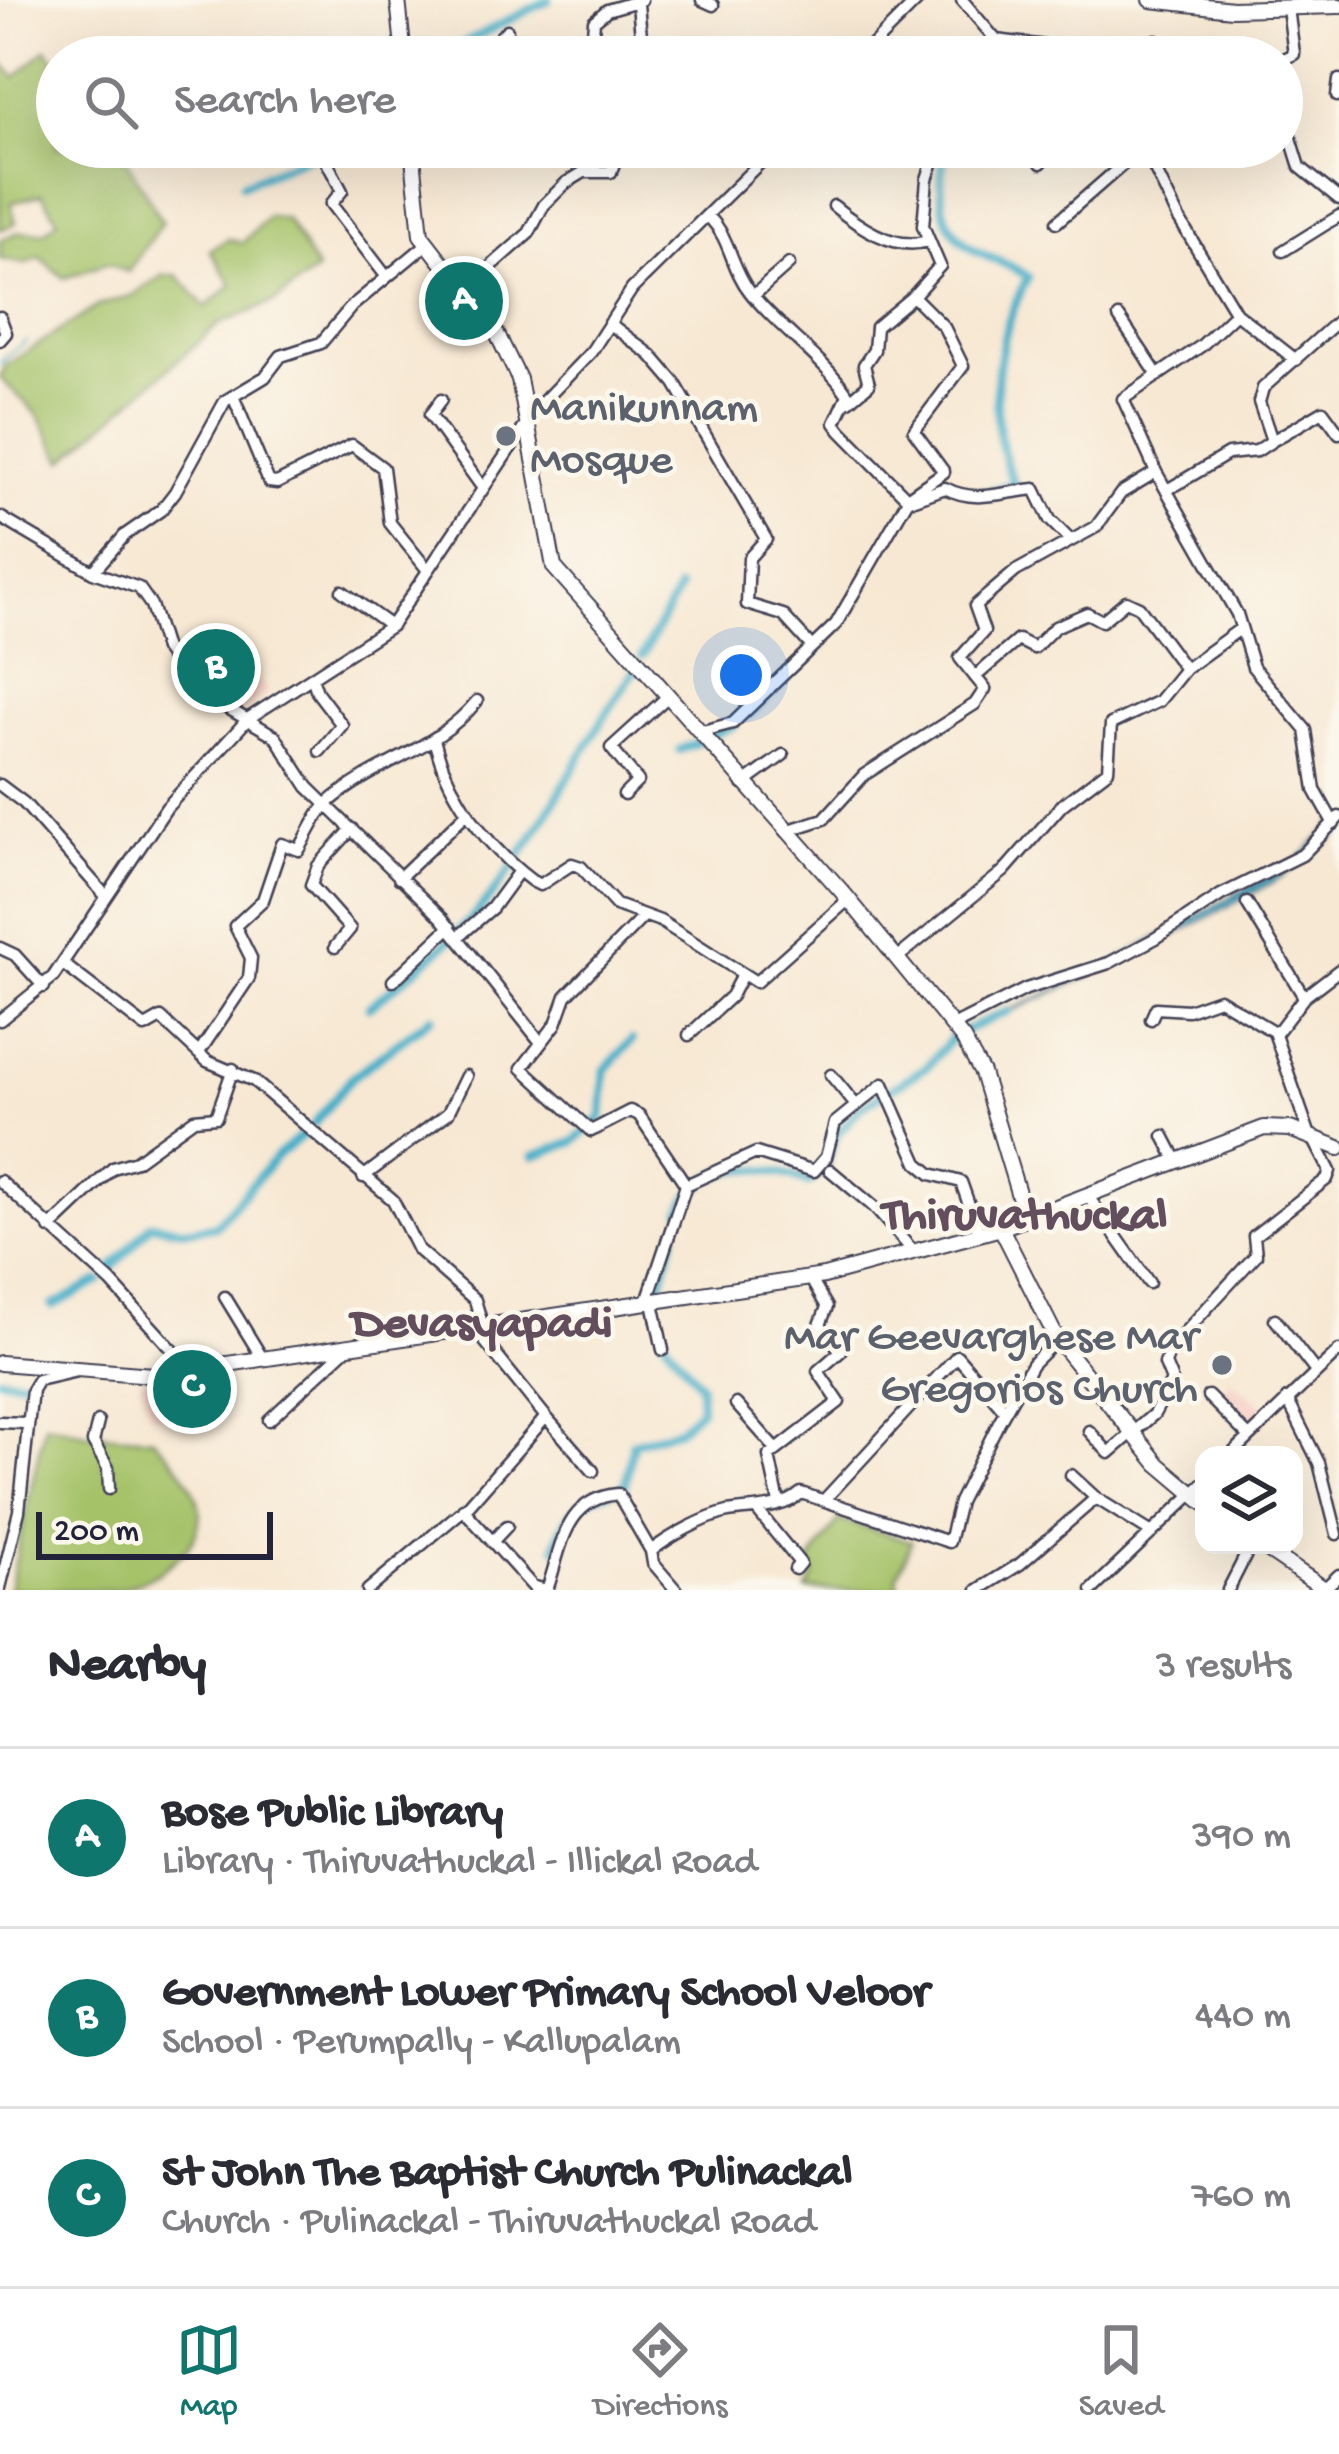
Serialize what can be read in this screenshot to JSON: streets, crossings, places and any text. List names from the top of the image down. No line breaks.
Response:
{"districts":["Thiruvathuckal","Devasyapadi"],"places":["Manikunnam Mosque","Mar Geevarghese Mar Gregorios Church"],"scale_bar":"200 m","page":{"search":"Search here","pins":["A","B","C"],"scale":"200 m","heading":["Nearby","3 results"],"list":[{"mark":"A","name":"Bose Public Library","note":"Library · Thiruvathuckal - Illickal Road","value":"390 m"},{"mark":"B","name":"Government Lower Primary School Veloor","note":"School · Perumpally - Kallupalam","value":"440 m"},{"mark":"C","name":"St John The Baptist Church Pulinackal","note":"Church · Pulinackal - Thiruvathuckal Road","value":"760 m"}],"nav":["Map","Directions","Saved"]}}
